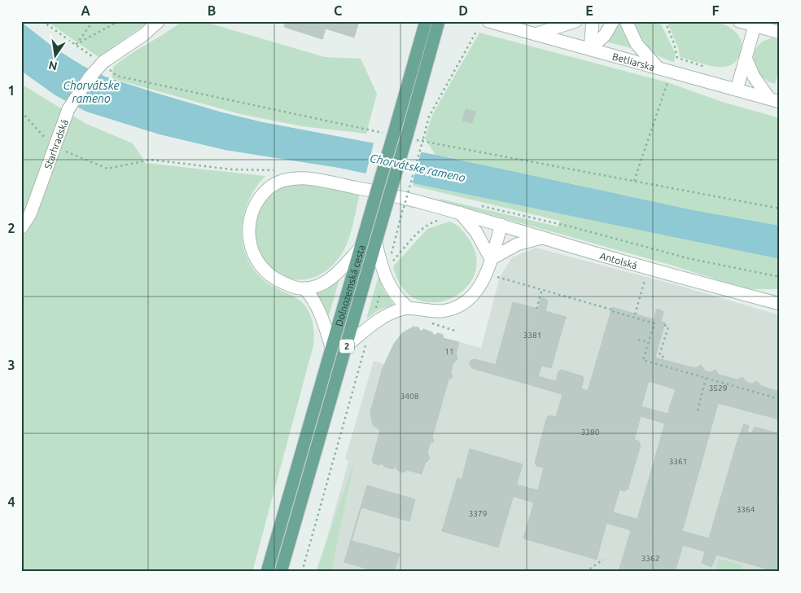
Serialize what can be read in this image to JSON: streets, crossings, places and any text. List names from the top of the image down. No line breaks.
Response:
{"streets":{"main road":["Dolnozemská cesta","2"],"street":["Betliarska","Starhradská","Antolská"]},"water":["Chorvátske rameno"],"house_numbers":["3381","11","3529","3408","3380","3361","3364","3379","3362"],"north":"bottom","grid":{"columns":["A","B","C","D","E","F"],"rows":["1","2","3","4"]}}
